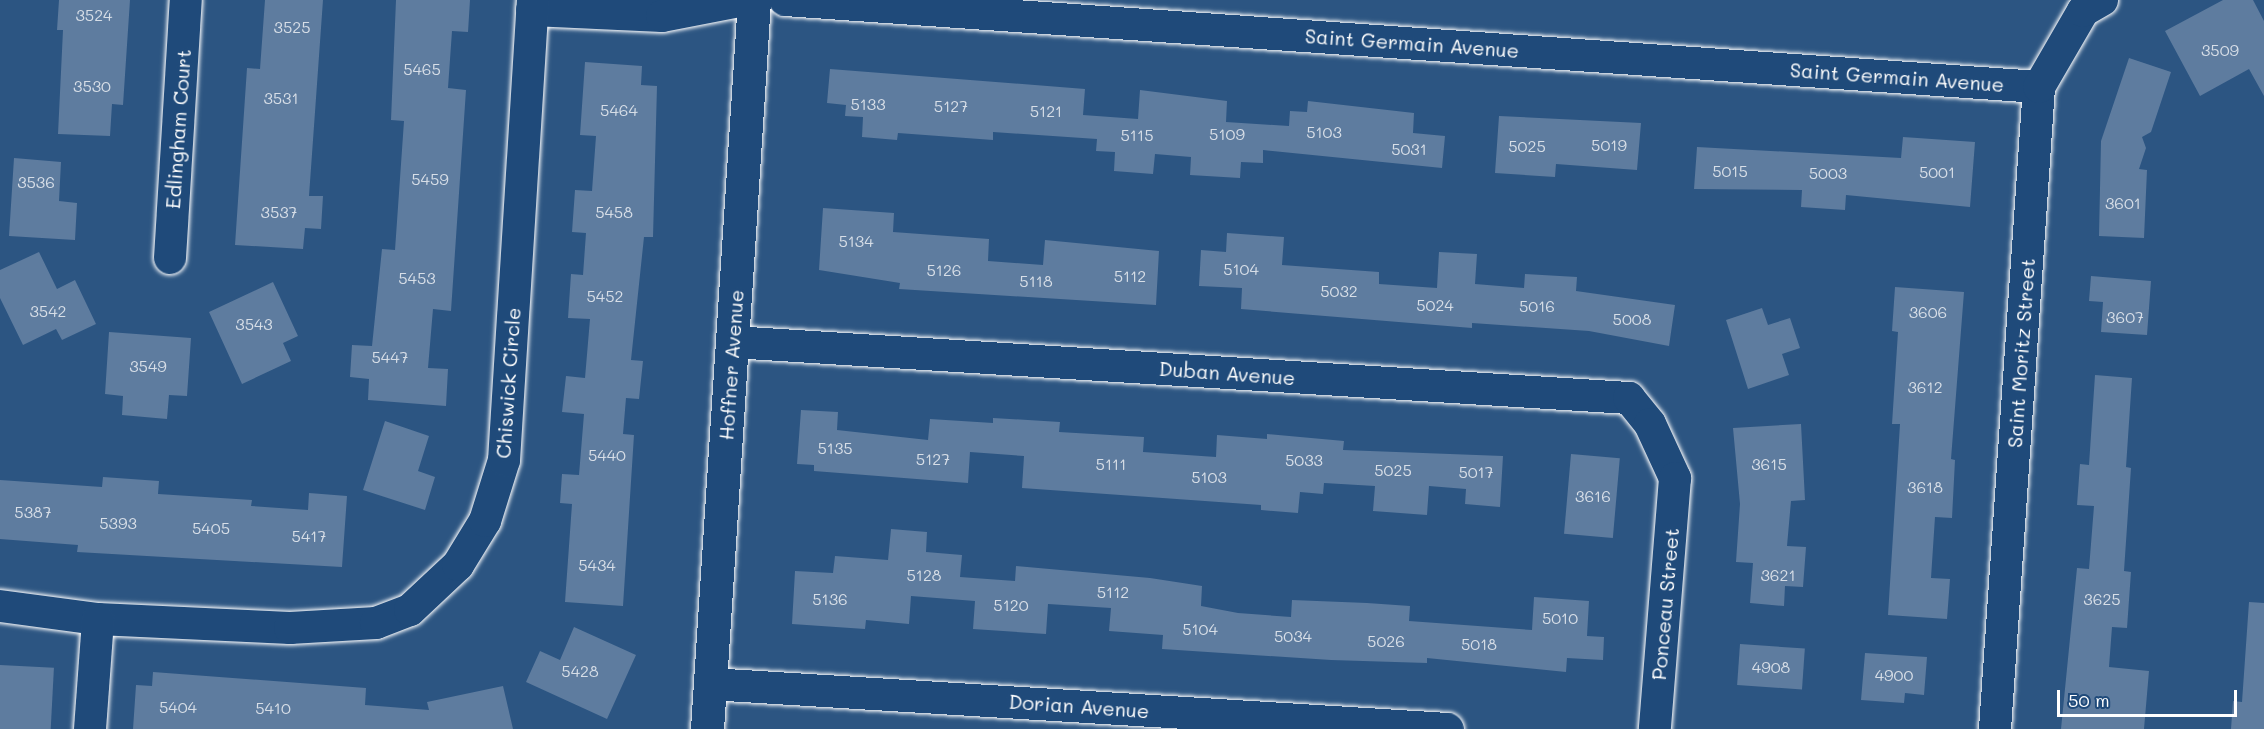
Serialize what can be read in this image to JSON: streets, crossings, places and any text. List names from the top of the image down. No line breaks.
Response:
{"streets":{"main road":["Hoffner Avenue"],"street":["Saint Germain Avenue","Edlingham Court","Saint Moritz Street","Duban Avenue","Chiswick Circle","Ponceau Street","Dorian Avenue"]},"crossings":[["Saint Germain Avenue","Saint Moritz Street"],["Hoffner Avenue","Duban Avenue"],["Hoffner Avenue","Dorian Avenue"],["Duban Avenue","Ponceau Street"]],"house_numbers":["3524","3525","3509","5465","3530","3531","5133","5127","5464","5121","5103","5109","5115","5019","5025","5031","5015","5001","5003","5459","3536","3601","3537","5458","5134","5104","5126","5112","5453","5118","5032","5452","5024","5016","3542","3606","3607","5008","3543","5447","3549","3612","5135","5440","5127","5033","5111","3615","5025","5017","5103","3618","3616","5387","5393","5405","5417","5434","5128","3621","5112","5136","3625","5120","5010","5104","5034","5026","5018","4908","5428","4900","5404","5410"],"scale_bar":"50 m"}
